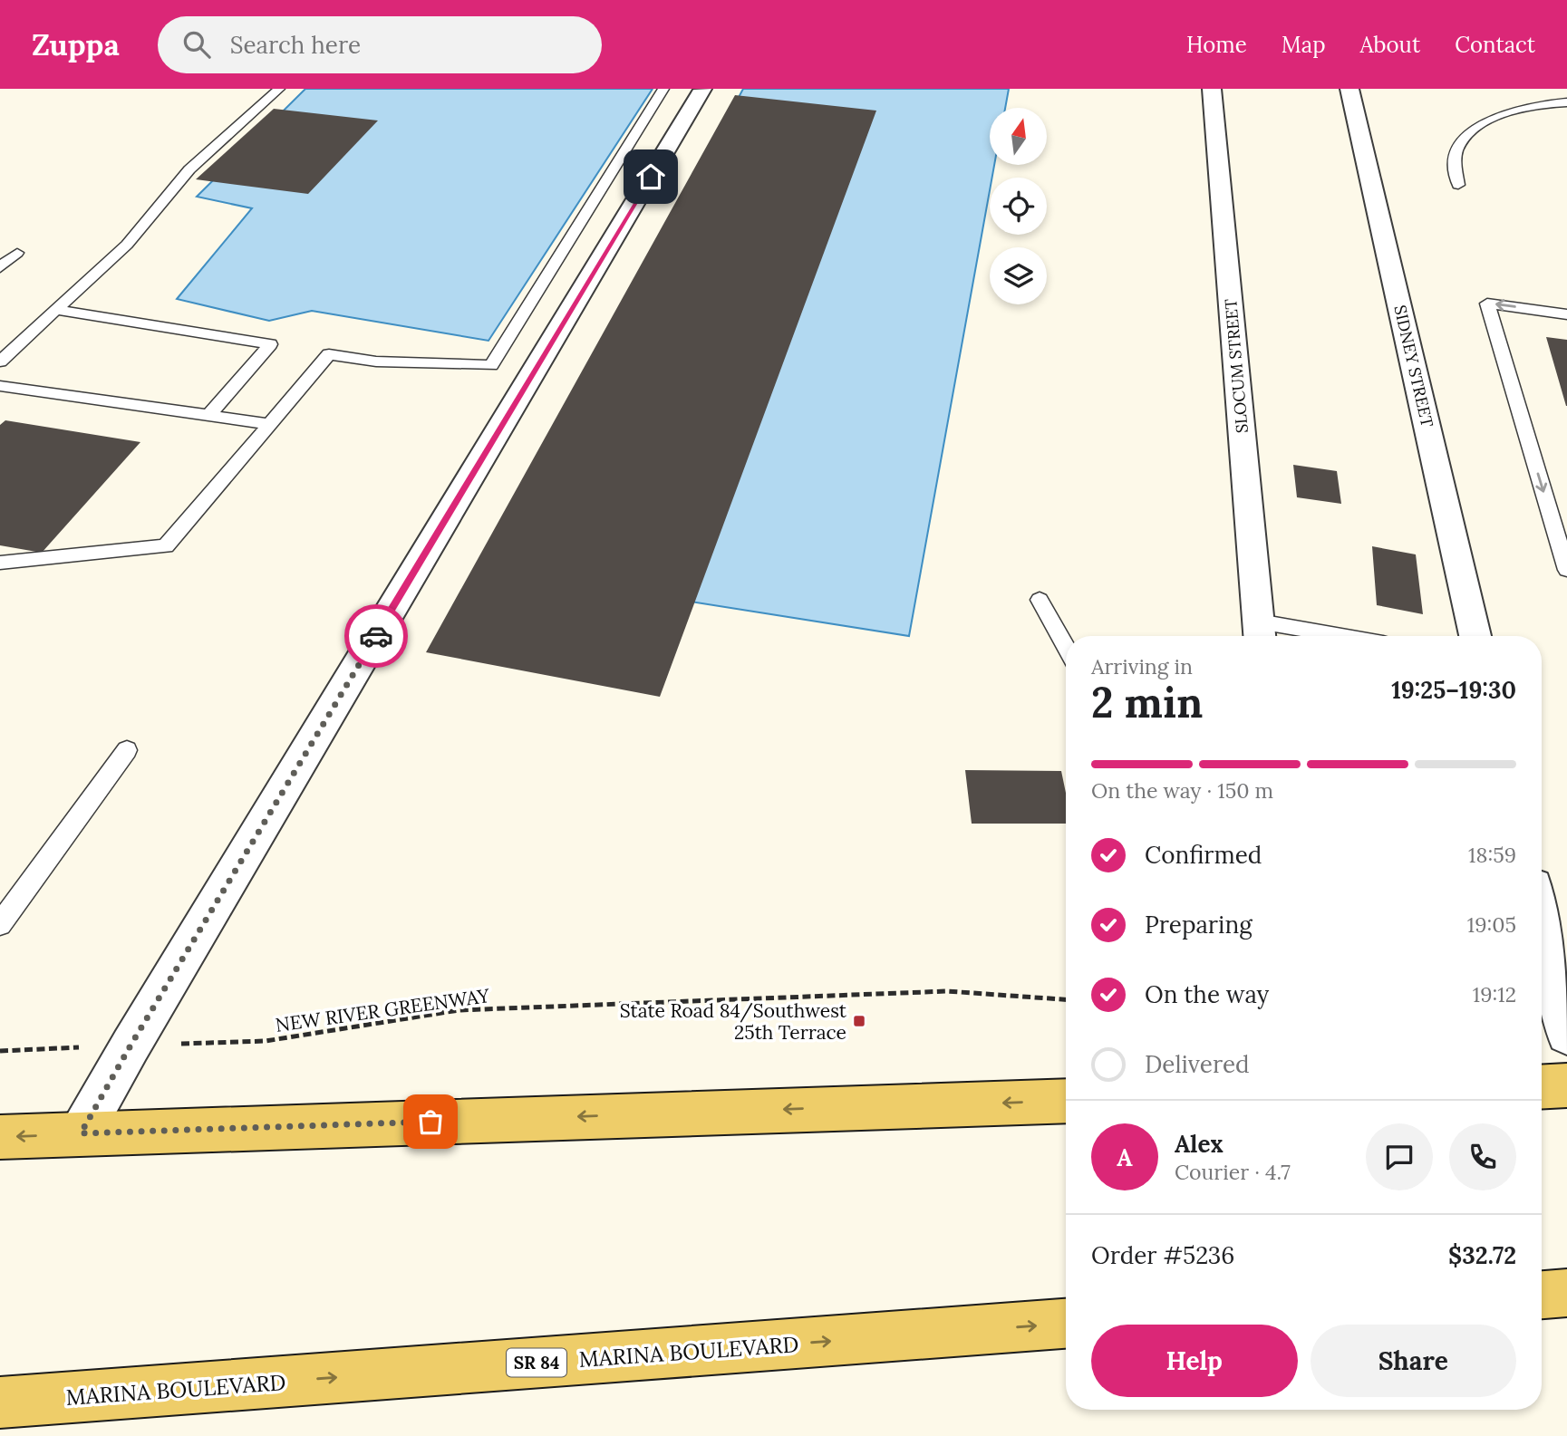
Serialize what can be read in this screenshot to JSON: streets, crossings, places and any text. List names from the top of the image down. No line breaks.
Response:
{"streets":{"main road":["MARINA BOULEVARD","SR 84"],"street":["SLOCUM STREET","SIDNEY STREET"],"path":["NEW RIVER GREENWAY"]},"places":{"transit":["State Road 84/Southwest 25th Terrace"]},"north":"top","page":{"header":"Zuppa","search":"Search here","nav":["Home","Map","About","Contact"],"heading":["2 min","Arriving in","19:25–19:30"],"panel":["Alex","Courier · 4.7","Order #5236","$32.72"],"bar":"On the way · 150 m","list":[["Confirmed","18:59"],["Preparing","19:05"],["On the way","19:12"],"Delivered"],"round":"A","buttons":["Help","Share"]}}
